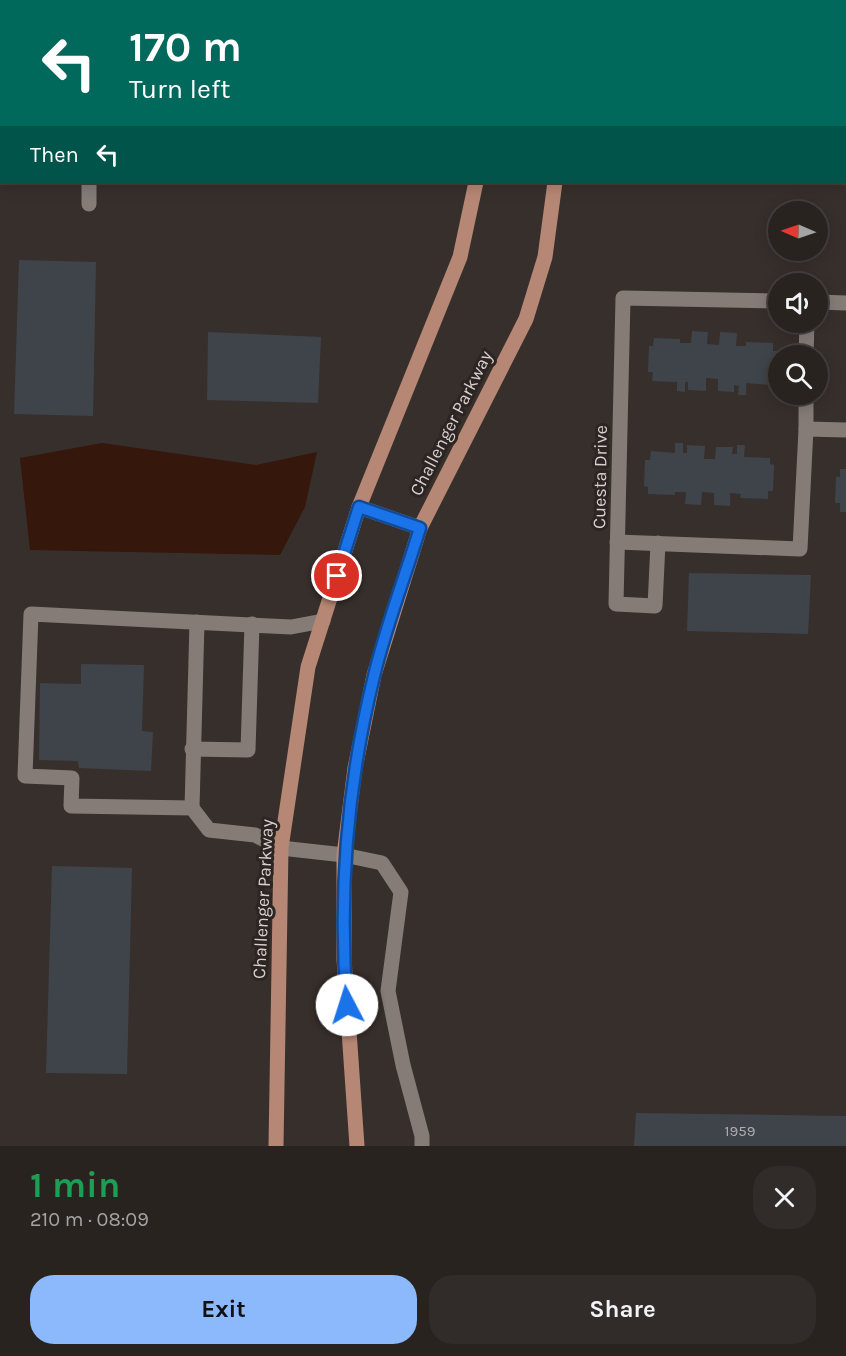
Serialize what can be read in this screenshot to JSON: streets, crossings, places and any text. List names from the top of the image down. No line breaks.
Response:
{"streets":{"main road":["Challenger Parkway"],"street":["Cuesta Drive"]},"house_numbers":["1959"],"north":"left","page":{"turn":["170 m","Turn left"],"then":"Then","heading":["1 min","210 m · 08:09"],"buttons":["Exit","Share"]}}
